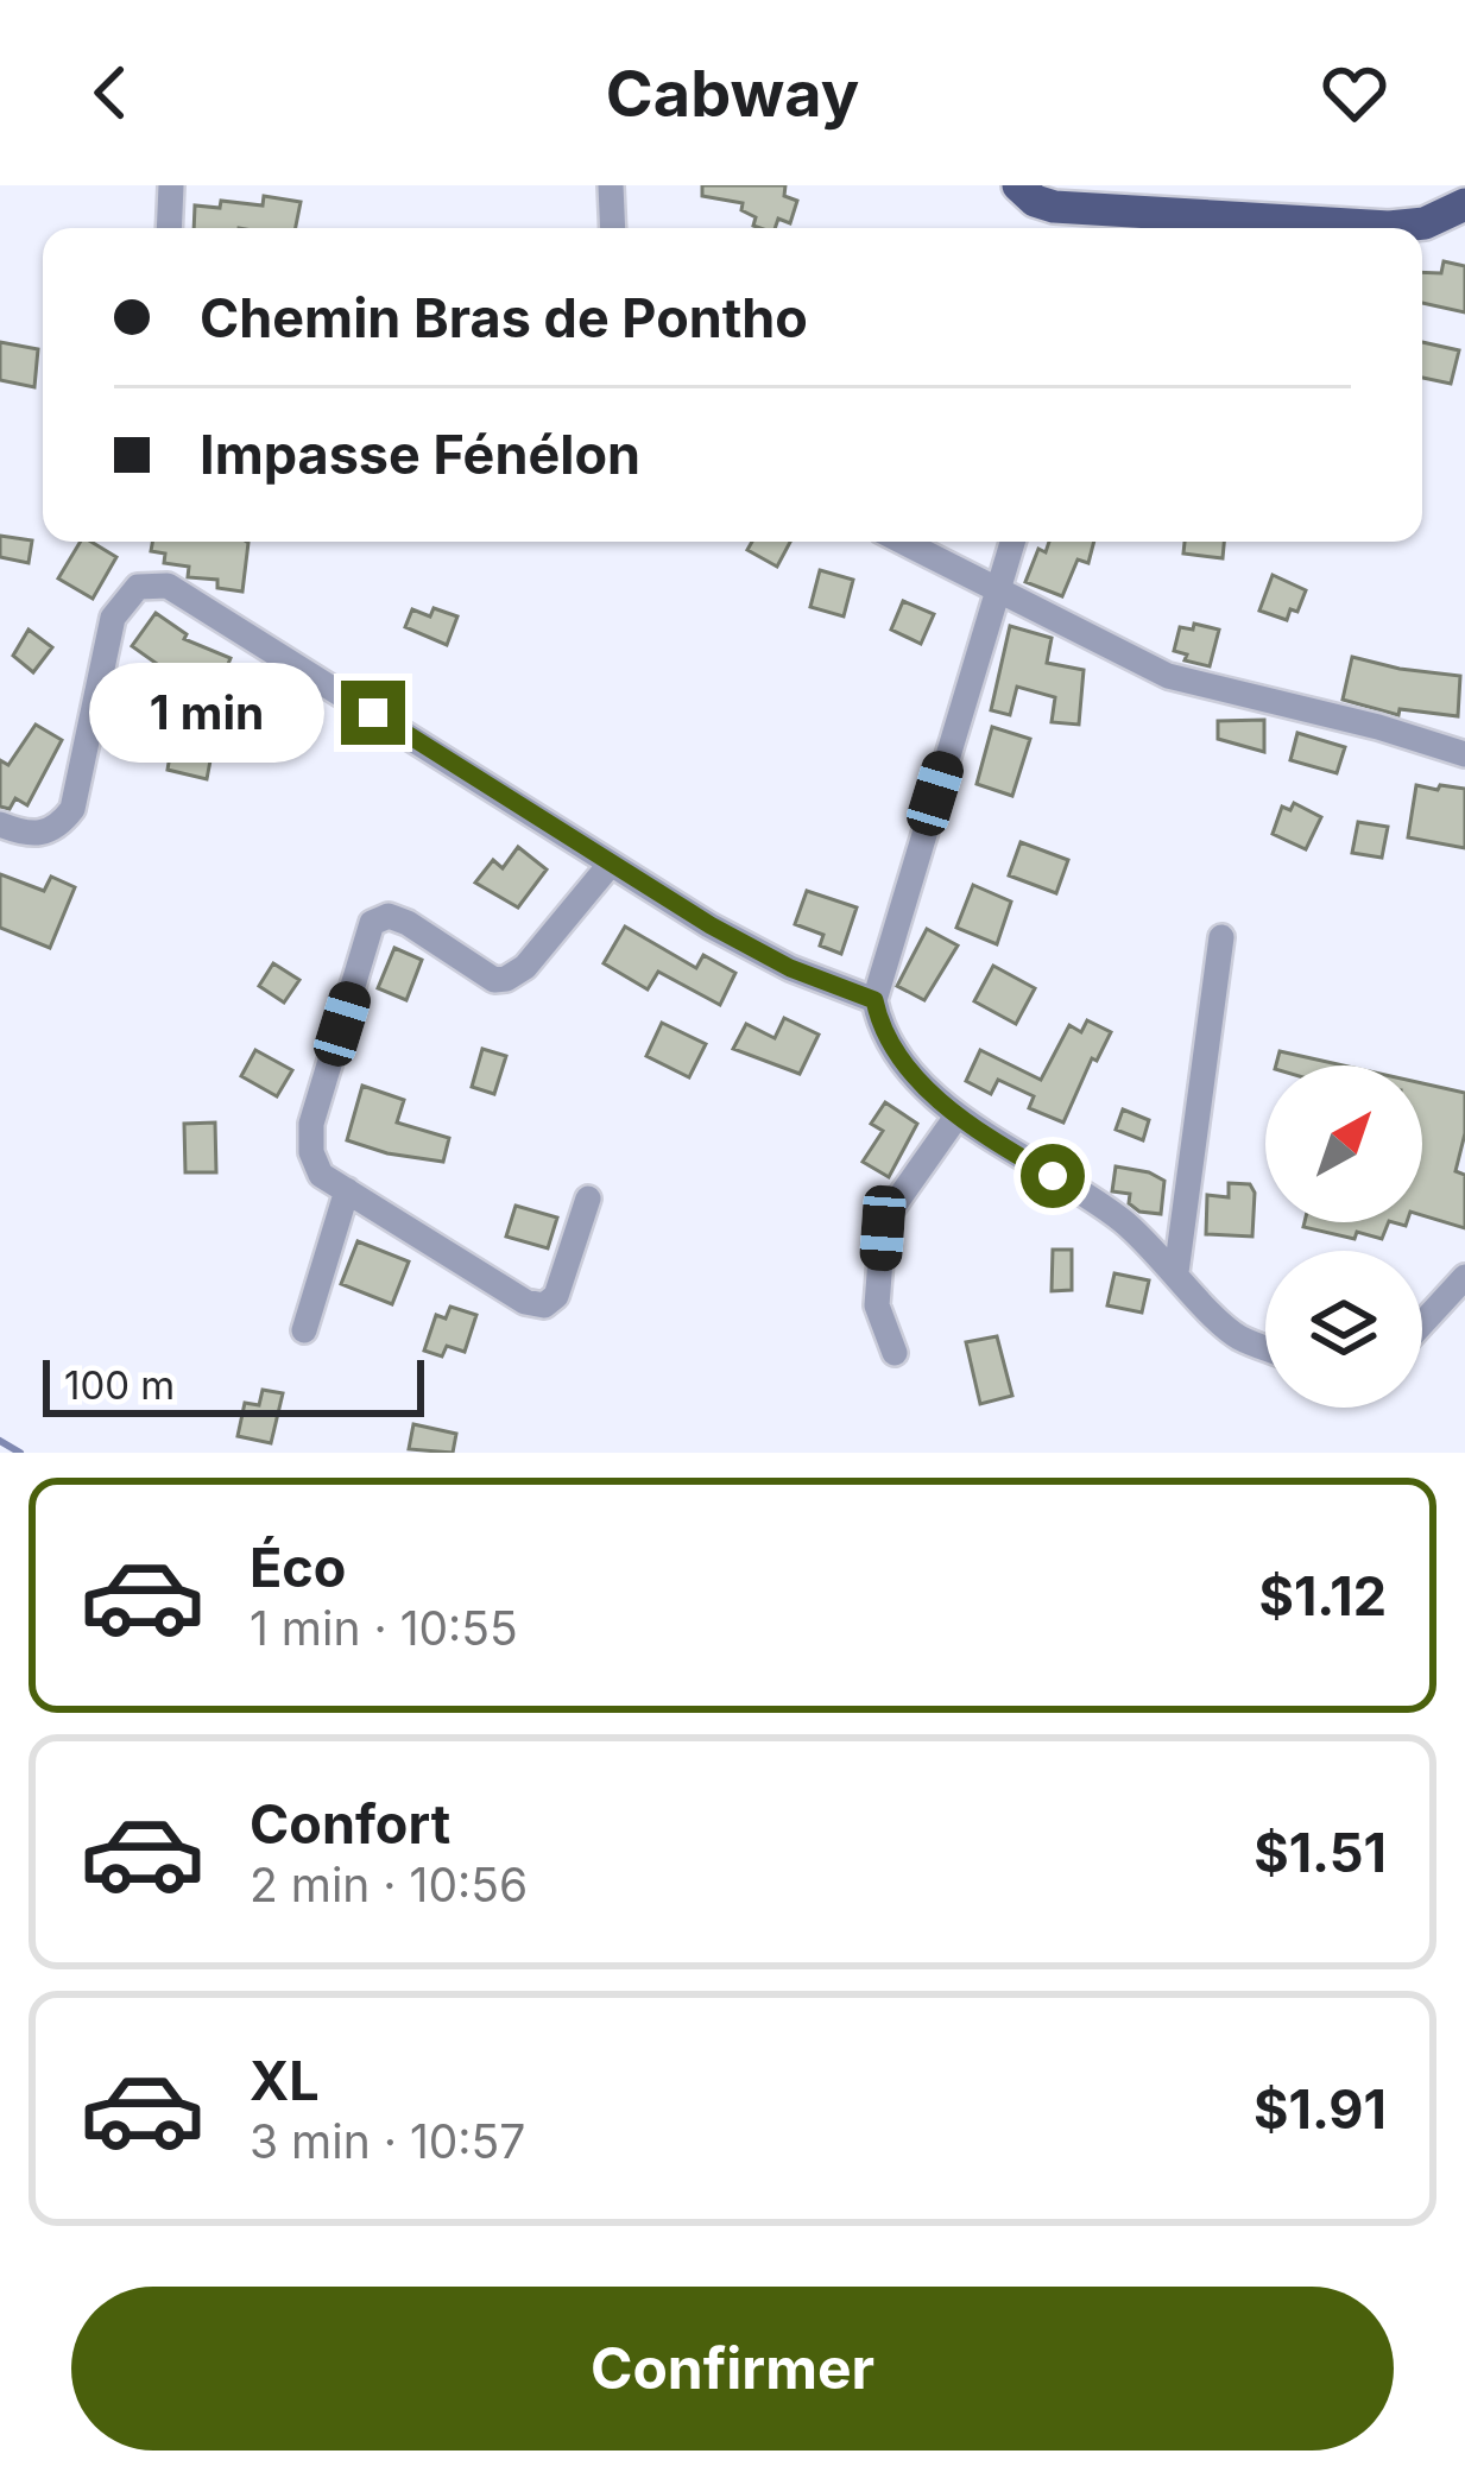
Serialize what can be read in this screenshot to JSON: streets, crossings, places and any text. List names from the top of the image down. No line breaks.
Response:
{"scale_bar":"100 m","north":"top right","page":{"header":"Cabway","banner":["Chemin Bras de Pontho","Impasse Fénélon"],"bubble":"1 min","scale":"100 m","list":[{"name":"Éco","note":"1 min · 10:55","value":"$1.12"},{"name":"Confort","note":"2 min · 10:56","value":"$1.51"},{"name":"XL","note":"3 min · 10:57","value":"$1.91"}],"buttons":"Confirmer"}}
